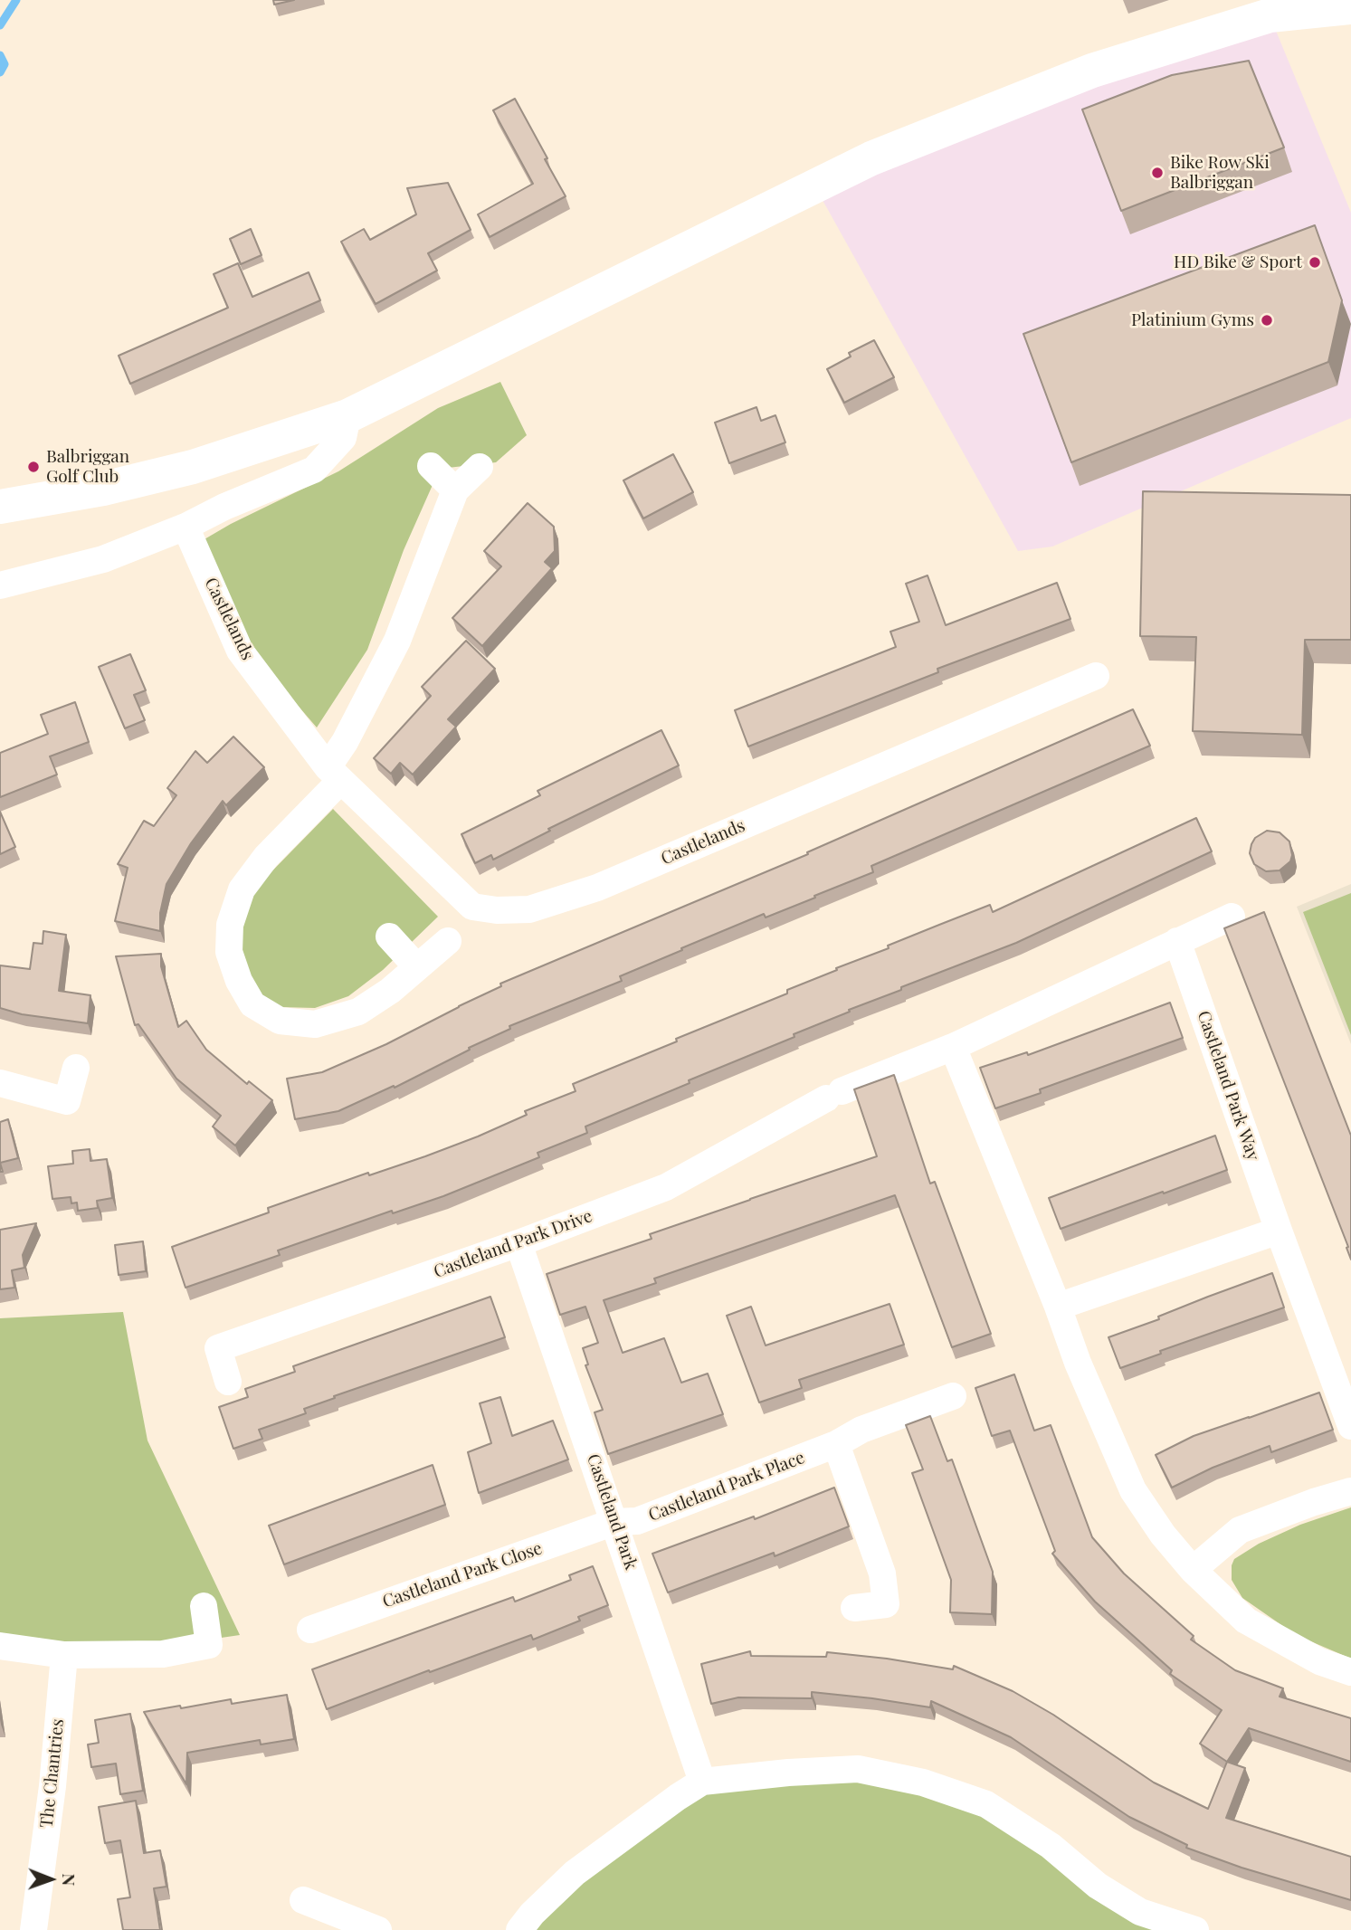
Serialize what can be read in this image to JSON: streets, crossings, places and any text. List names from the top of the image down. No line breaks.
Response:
{"streets":{"street":["Castlelands","Castleland Park Way","Castleland Park Drive","Castleland Park Place","Castleland Park","Castleland Park Close","The Chantries"]},"crossings":[["Castleland Park Drive","Castleland Park"],["Castleland Park Place","Castleland Park"],["Castleland Park Place","Castleland Park Close"],["Castleland Park","Castleland Park Close"]],"places":["Bike Row Ski Balbriggan","HD Bike & Sport","Platinium Gyms","Balbriggan Golf Club"],"north":"right"}
